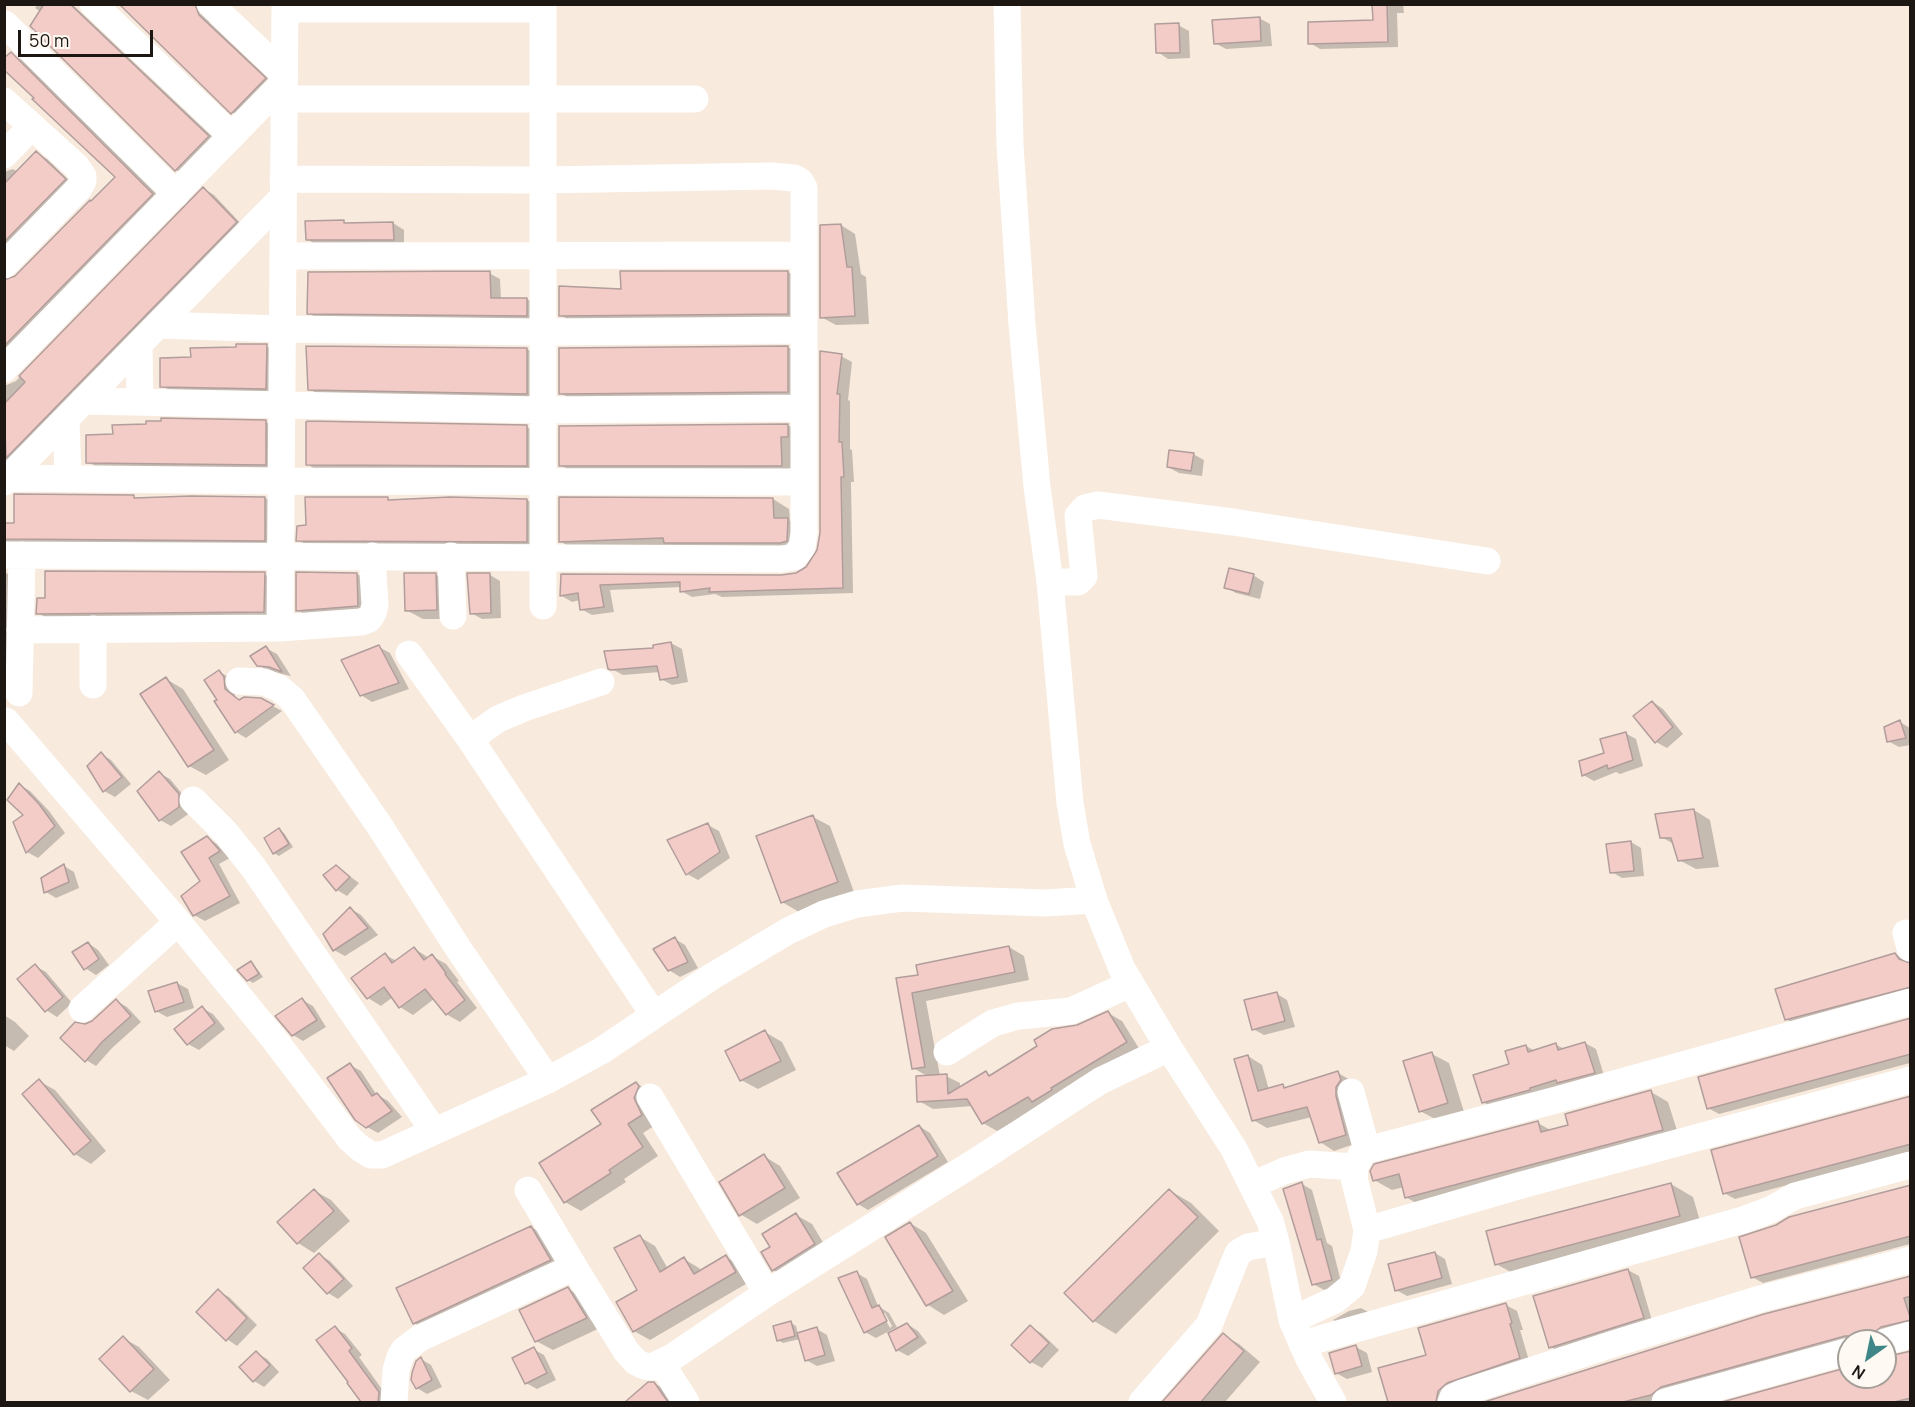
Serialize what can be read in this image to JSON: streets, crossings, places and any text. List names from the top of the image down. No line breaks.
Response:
{"scale_bar":"50 m","north":"bottom left"}
